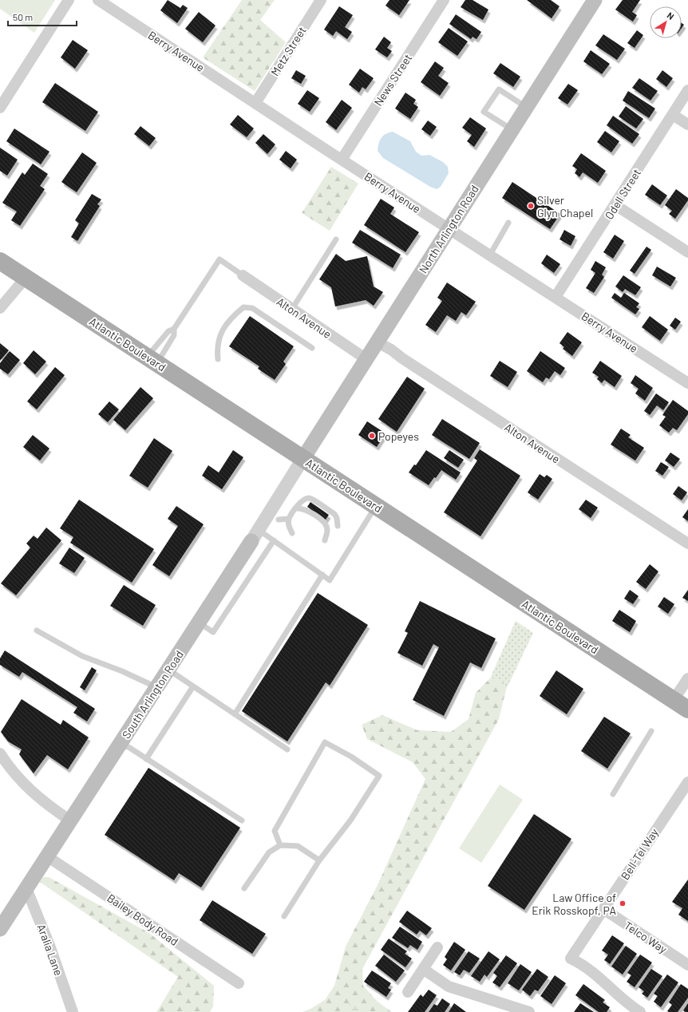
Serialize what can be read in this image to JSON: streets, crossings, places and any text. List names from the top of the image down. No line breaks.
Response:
{"streets":{"main road":["North Arlington Road","Atlantic Boulevard","South Arlington Road"],"street":["Berry Avenue","Metz Street","News Street","Odell Street","Alton Avenue","Bell-Tel Way","Bailey Body Road","Telco Way","Aralia Lane"]},"crossings":[["Berry Avenue","Metz Street"],["Berry Avenue","News Street"],["Berry Avenue","Odell Street"],["Berry Avenue","North Arlington Road"],["North Arlington Road","Alton Avenue"],["North Arlington Road","Atlantic Boulevard"],["North Arlington Road","South Arlington Road"],["Atlantic Boulevard","South Arlington Road"],["South Arlington Road","Bailey Body Road"],["South Arlington Road","Aralia Lane"],["Bell-Tel Way","Telco Way"]],"places":["Silver Glyn Chapel","Popeyes","Law Office of Erik Rosskopf, PA"],"scale_bar":"50 m","north":"top right"}
